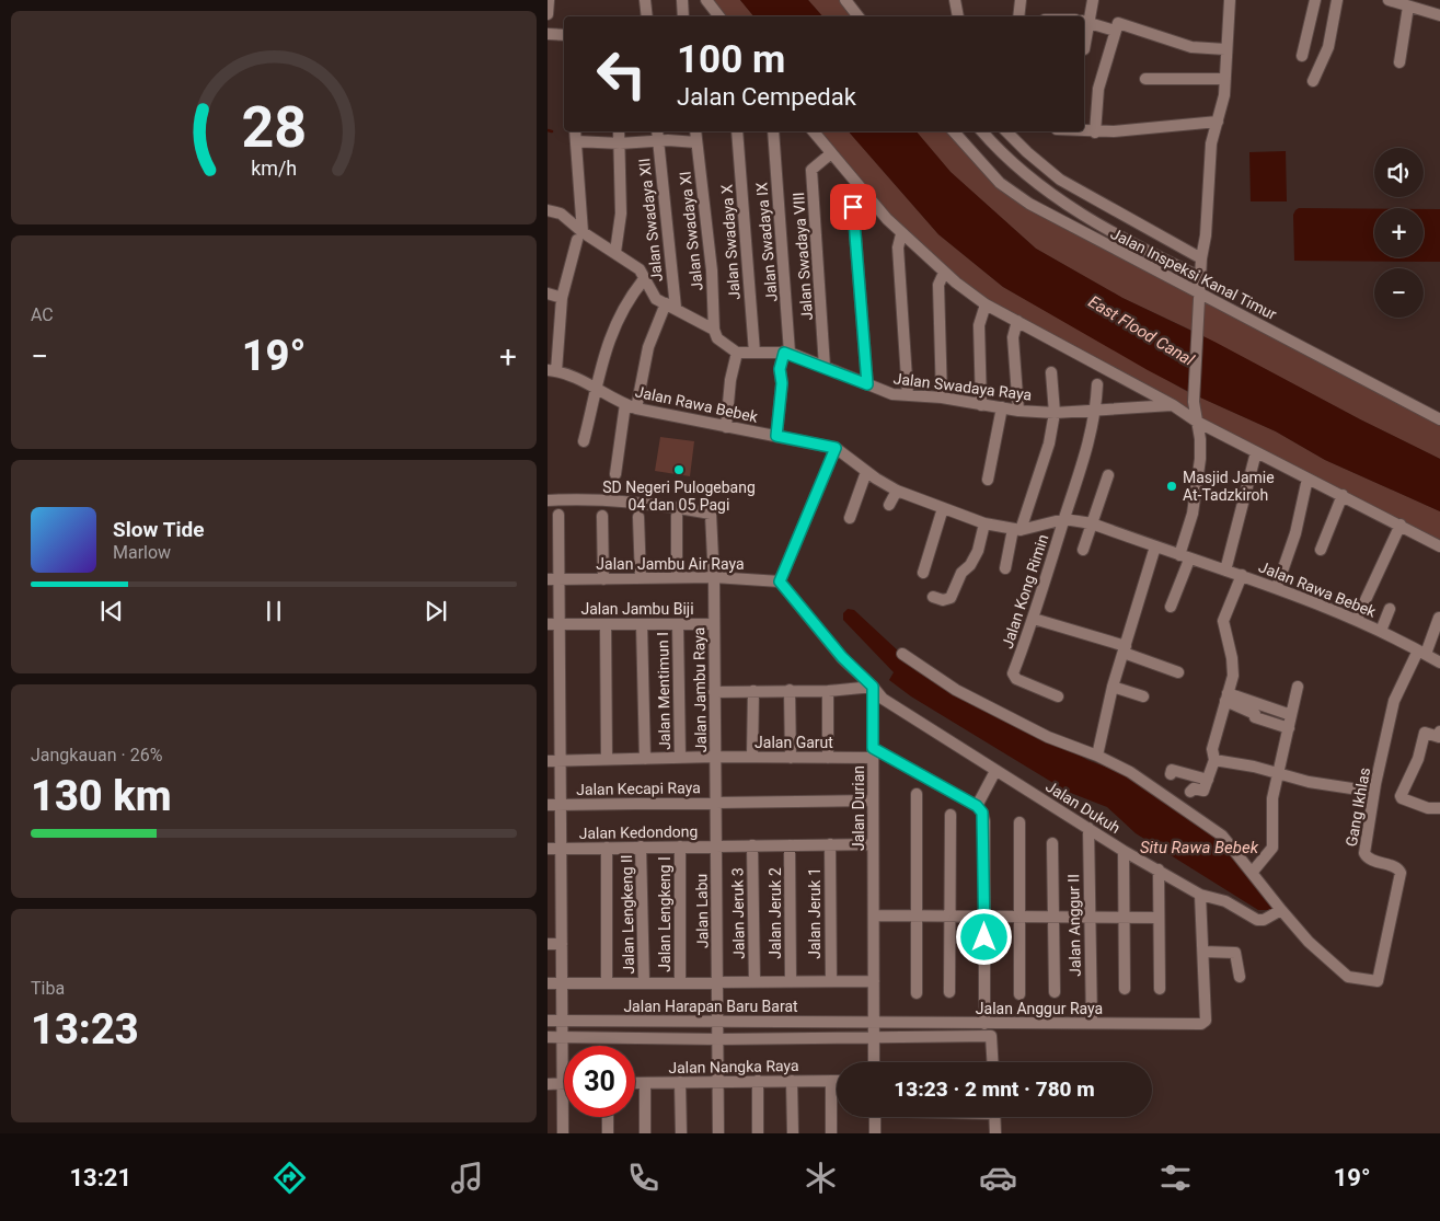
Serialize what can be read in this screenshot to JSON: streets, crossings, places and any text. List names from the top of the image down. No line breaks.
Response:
{"streets":{"street":["Jalan Swadaya XII","Jalan Swadaya XI","Jalan Swadaya X","Jalan Swadaya IX","Jalan Swadaya VIII","Jalan Inspeksi Kanal Timur","Jalan Swadaya Raya","Jalan Rawa Bebek","Jalan Jambu Air Raya","Jalan Kong Rimin","Jalan Jambu Biji","Jalan Jambu Raya","Jalan Mentimun I","Jalan Garut","Jalan Kecapi Raya","Jalan Dukuh","Gang Ikhlas","Jalan Durian","Jalan Kedondong","Jalan Labu","Jalan Jeruk 3","Jalan Jeruk 2","Jalan Jeruk 1","Jalan Lengkeng II","Jalan Lengkeng I","Jalan Anggur II","Jalan Harapan Baru Barat","Jalan Anggur Raya","Jalan Nangka Raya"]},"crossings":[["Jalan Swadaya X","Jalan Swadaya Raya"],["Jalan Swadaya IX","Jalan Swadaya Raya"],["Jalan Swadaya IX","Jalan Rawa Bebek"],["Jalan Swadaya VIII","Jalan Swadaya Raya"],["Jalan Swadaya Raya","Jalan Kong Rimin"],["Jalan Rawa Bebek","Jalan Kong Rimin"],["Jalan Rawa Bebek","Gang Ikhlas"],["Jalan Jambu Air Raya","Jalan Jambu Raya"],["Jalan Jambu Biji","Jalan Jambu Raya"],["Jalan Jambu Biji","Jalan Mentimun I"],["Jalan Jambu Raya","Jalan Garut"],["Jalan Jambu Raya","Jalan Kecapi Raya"],["Jalan Jambu Raya","Jalan Labu"],["Jalan Mentimun I","Jalan Garut"],["Jalan Garut","Jalan Durian"],["Jalan Kecapi Raya","Jalan Durian"],["Jalan Kecapi Raya","Jalan Labu"],["Jalan Dukuh","Gang Ikhlas"],["Jalan Dukuh","Jalan Durian"],["Jalan Dukuh","Jalan Anggur II"],["Jalan Durian","Jalan Kedondong"],["Jalan Durian","Jalan Harapan Baru Barat"],["Jalan Durian","Jalan Anggur Raya"],["Jalan Kedondong","Jalan Labu"],["Jalan Kedondong","Jalan Jeruk 3"],["Jalan Kedondong","Jalan Jeruk 2"],["Jalan Kedondong","Jalan Jeruk 1"],["Jalan Kedondong","Jalan Lengkeng II"],["Jalan Kedondong","Jalan Lengkeng I"],["Jalan Labu","Jalan Harapan Baru Barat"],["Jalan Labu","Jalan Nangka Raya"],["Jalan Anggur II","Jalan Anggur Raya"],["Jalan Harapan Baru Barat","Jalan Anggur Raya"]],"water":["East Flood Canal","Situ Rawa Bebek"],"places":["SD Negeri Pulogebang 04 dan 05 Pagi","Masjid Jamie At-Tadzkiroh"],"page":{"turn":["100 m","Jalan Cempedak"],"map_buttons":["+","−"],"tile":["AC",["Jangkauan · 26%","130 km"],["Tiba","13:23"]],"heat":["−","19°","+"],"song":["Slow Tide","Marlow"],"limit":"30","trip":"13:23 · 2 mnt · 780 m","tabs":["13:21","19°"],"gauge":["28","km/h"]}}
